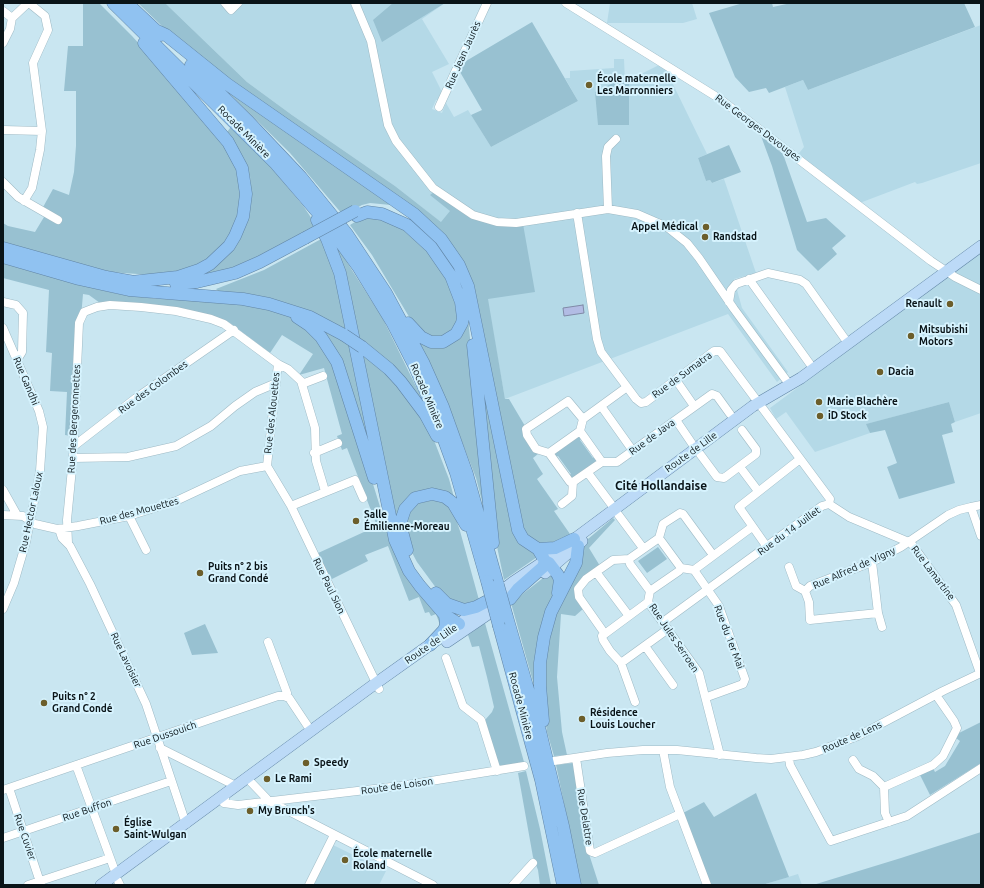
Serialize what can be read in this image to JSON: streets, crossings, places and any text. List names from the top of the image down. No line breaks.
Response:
{"streets":{"highway":["Rocade Minière"],"main road":["Route de Lille"],"street":["Rue Jean Jaurès","Rue Georges Devouges","Rue de Sumatra","Rue Gandhi","Rue des Colombes","Rue des Alouettes","Rue des Bergeronnettes","Rue de Java","Rue des Mouettes","Rue Hector Laloux","Rue du 14 Juillet","Rue Alfred de Vigny","Rue Lamartine","Rue Paul Sion","Rue du 1er Mai","Rue Jules Serroen","Rue Lavoisier","Rue Dussouich","Route de Lens","Route de Loison","Rue Buffon","Rue Delattre","Rue Cuvier"]},"crossings":[["Rue Georges Devouges","Route de Lille"],["Rue de Sumatra","Route de Lille"],["Rue de Sumatra","Rue du 14 Juillet"],["Rue Gandhi","Rue Hector Laloux"],["Rue des Colombes","Rue des Bergeronnettes"],["Rue des Alouettes","Rue des Mouettes"],["Rue des Alouettes","Rue Paul Sion"],["Rue des Bergeronnettes","Rue des Mouettes"],["Rue des Bergeronnettes","Rue Lavoisier"],["Route de Lille","Rue du 14 Juillet"],["Route de Lille","Rue Paul Sion"],["Route de Lille","Rue Lavoisier"],["Route de Lille","Route de Loison"],["Rue des Mouettes","Rue Hector Laloux"],["Rue des Mouettes","Rue Lavoisier"],["Rue du 14 Juillet","Rue du 1er Mai"],["Rue du 14 Juillet","Rue Jules Serroen"],["Rue Alfred de Vigny","Rue Lamartine"],["Rue Lamartine","Route de Lens"],["Rue du 1er Mai","Rue Jules Serroen"],["Rue Jules Serroen","Route de Lens"],["Rue Lavoisier","Rue Dussouich"],["Rue Lavoisier","Rue Buffon"],["Rue Dussouich","Rue Cuvier"],["Rue Buffon","Rue Cuvier"]],"districts":["Cité Hollandaise"],"places":["École maternelle Les Marronniers","Appel Médical","Randstad","Renault","Mitsubishi Motors","Dacia","Marie Blachère","iD Stock","Salle Émilienne-Moreau","Puits n° 2 bis Grand Condé","Puits n° 2 Grand Condé","Résidence Louis Loucher","Speedy","Le Rami","My Brunch's","Église Saint-Wulgan","École maternelle Roland"]}
